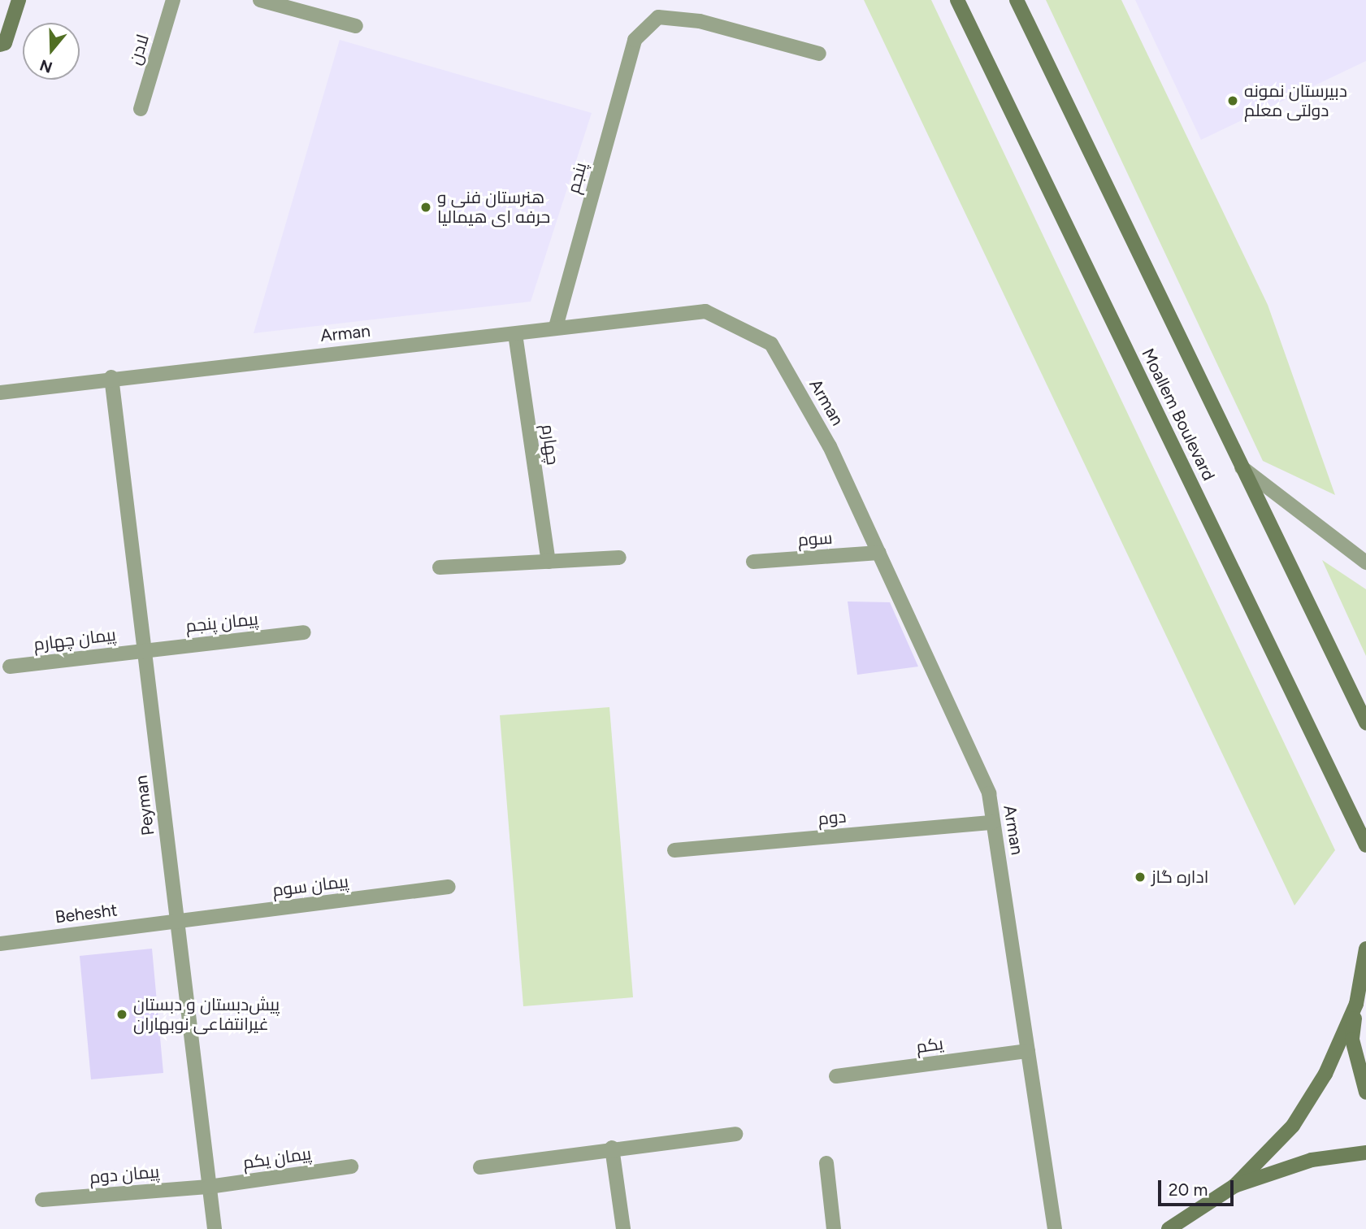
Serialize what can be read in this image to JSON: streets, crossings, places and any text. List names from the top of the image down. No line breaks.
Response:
{"streets":{"main road":["Moallem Boulevard"],"street":["لادن","پنجم","Arman","چهارم","سوم","پیمان پنجم","پیمان چهارم","Peyman","دوم","پیمان سوم","Behesht","یکم","پیمان یکم","پیمان دوم"]},"crossings":[["پنجم","Arman"],["Arman","چهارم"],["Arman","سوم"],["Arman","Peyman"],["Arman","دوم"],["Arman","یکم"],["پیمان پنجم","پیمان چهارم"],["پیمان پنجم","Peyman"],["پیمان چهارم","Peyman"],["Peyman","پیمان سوم"],["Peyman","Behesht"],["Peyman","پیمان یکم"],["Peyman","پیمان دوم"],["پیمان سوم","Behesht"],["پیمان یکم","پیمان دوم"]],"places":["دبیرستان نمونه دولتی معلم","هنرستان فنی و حرفه ای هیمالیا","اداره گاز","پیش‌دبستان و دبستان غیرانتفاعی نوبهاران"],"scale_bar":"20 m","north":"bottom"}
